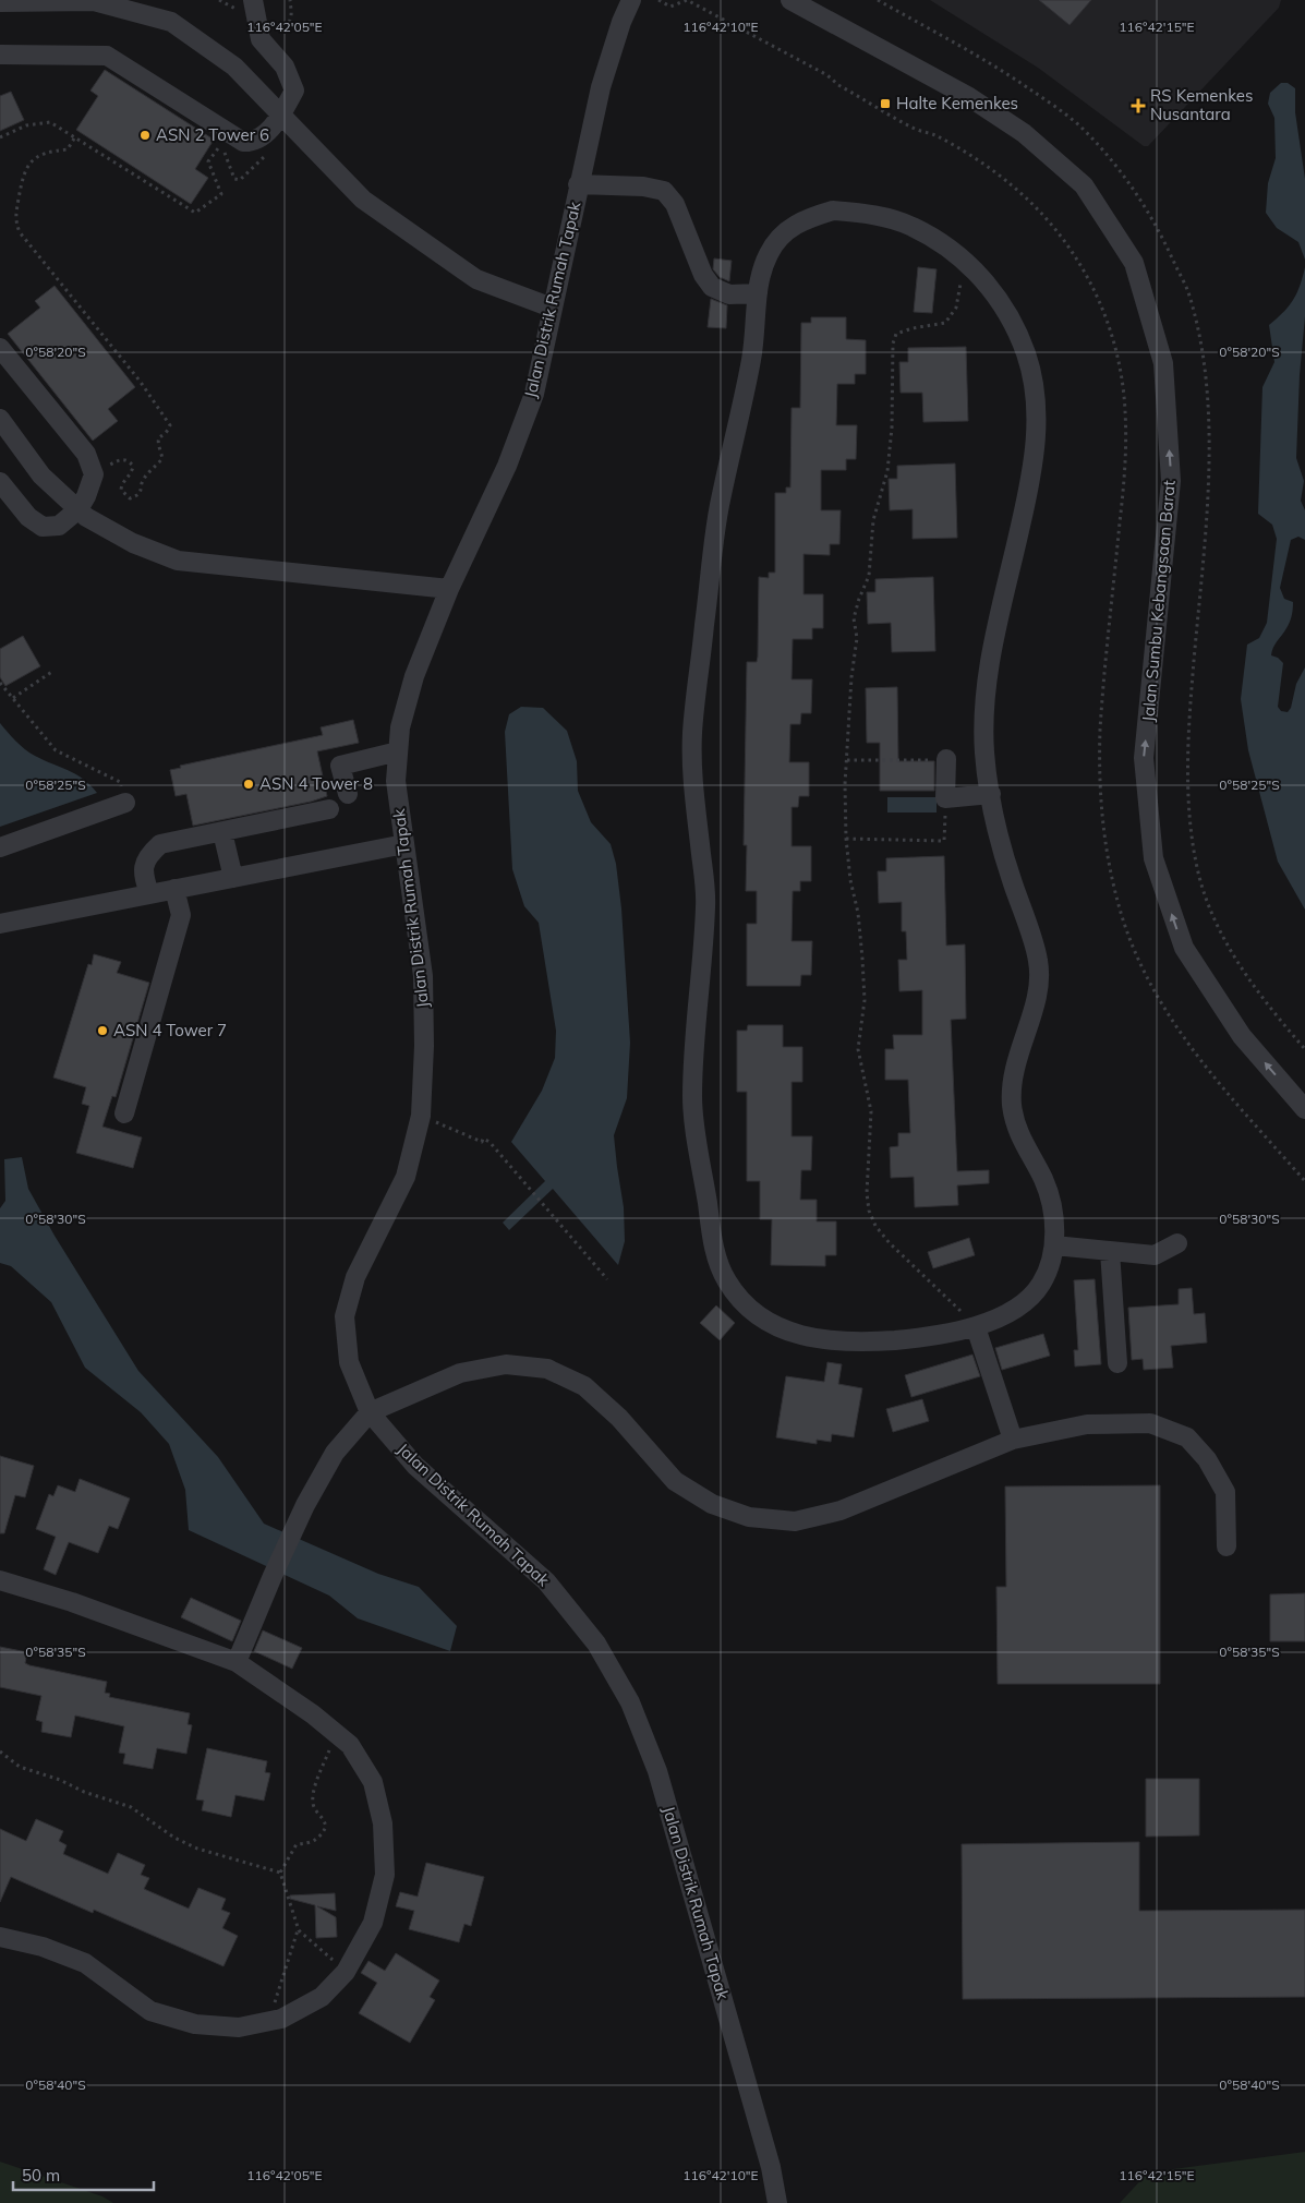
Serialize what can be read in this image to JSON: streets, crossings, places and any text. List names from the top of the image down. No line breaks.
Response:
{"streets":{"street":["Jalan Distrik Rumah Tapak","Jalan Sumbu Kebangsaan Barat"]},"one_way":["Jalan Sumbu Kebangsaan Barat"],"places":{"transit":["Halte Kemenkes"],"health":["RS Kemenkes Nusantara"],"other":["ASN 2 Tower 6","ASN 4 Tower 8","ASN 4 Tower 7"]},"scale_bar":"50 m","coordinates":["116°42'05\"E","116°42'10\"E","116°42'15\"E","0°58'20\"S","0°58'25\"S","0°58'30\"S","0°58'35\"S","0°58'40\"S"]}
